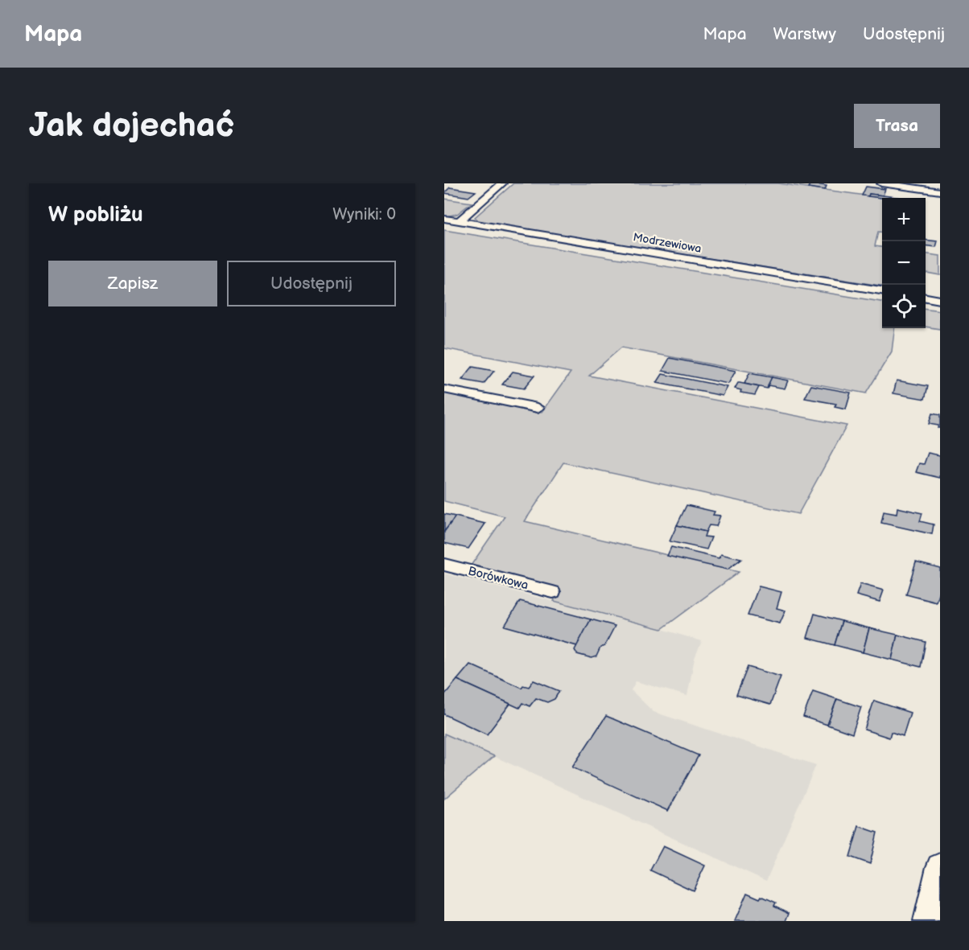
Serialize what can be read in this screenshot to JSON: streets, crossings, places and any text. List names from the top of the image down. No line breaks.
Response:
{"streets":{"street":["Modrzewiowa","Borówkowa"]},"page":{"header":"Mapa","nav":["Mapa","Warstwy","Udostępnij"],"buttons":["Trasa",["Zapisz","Udostępnij"]],"title":"Jak dojechać","heading":["W pobliżu","Wyniki: 0"],"map_buttons":["+","−"]}}
